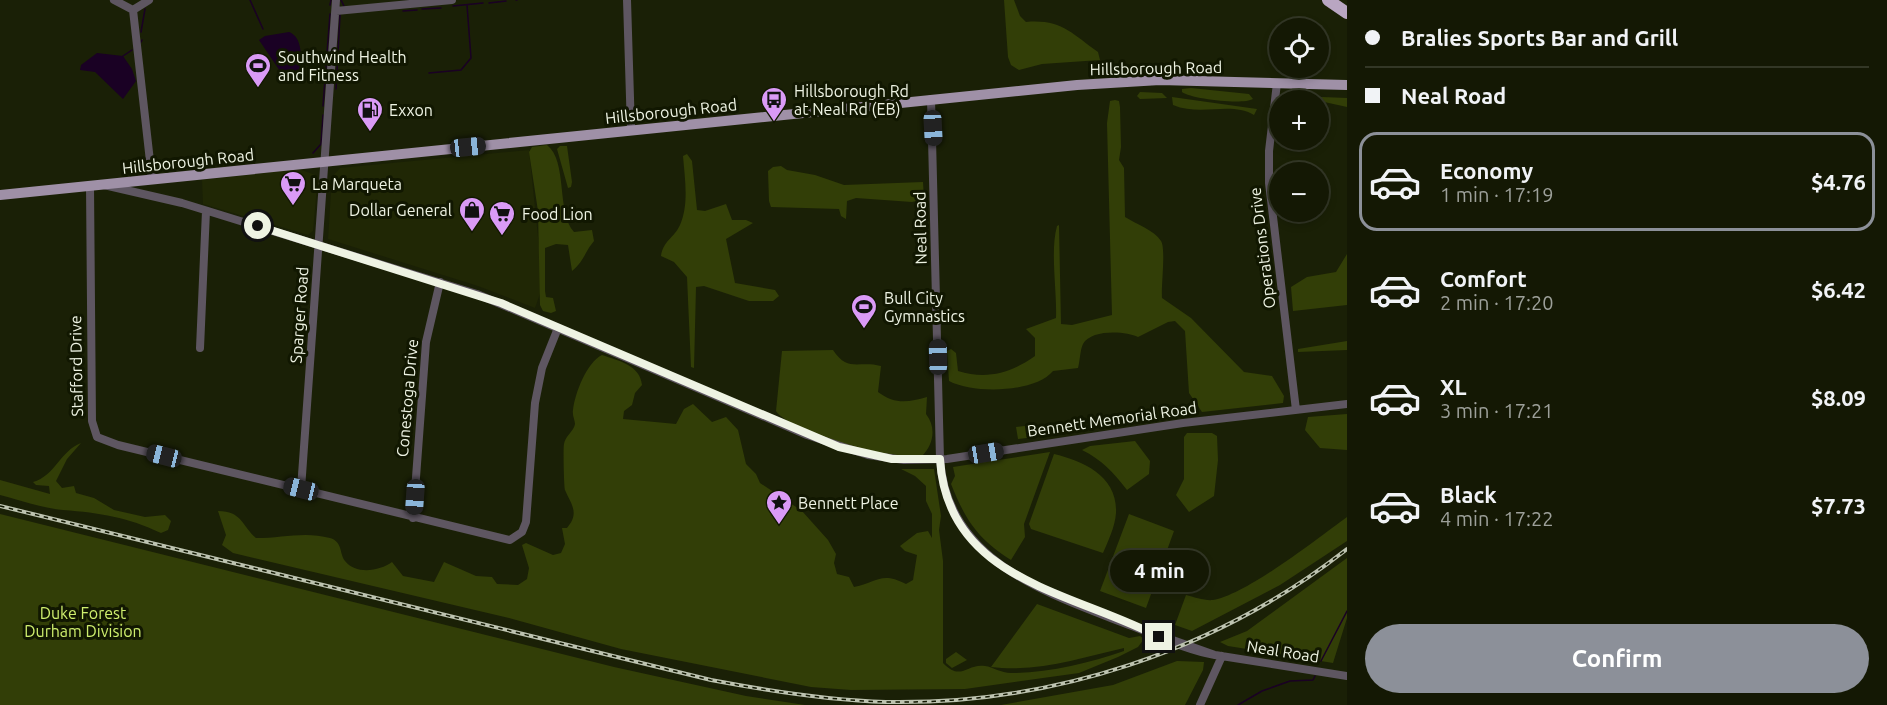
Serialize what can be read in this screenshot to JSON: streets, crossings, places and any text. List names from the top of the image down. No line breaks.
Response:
{"streets":{"main road":["Hillsborough Road"],"street":["Neal Road","Operations Drive","Sparger Road","Stafford Drive","Conestoga Drive","Bennett Memorial Road"]},"crossings":[["Hillsborough Road","Neal Road"],["Hillsborough Road","Operations Drive"],["Hillsborough Road","Sparger Road"],["Hillsborough Road","Stafford Drive"],["Hillsborough Road","Bennett Memorial Road"],["Neal Road","Bennett Memorial Road"],["Operations Drive","Bennett Memorial Road"],["Sparger Road","Stafford Drive"],["Sparger Road","Bennett Memorial Road"],["Stafford Drive","Conestoga Drive"],["Stafford Drive","Bennett Memorial Road"],["Conestoga Drive","Bennett Memorial Road"]],"parks":["Duke Forest Durham Division"],"places":{"sports":["Southwind Health and Fitness","Bull City Gymnastics"],"bus stop":["Hillsborough Rd at Neal Rd (EB)"],"fuel station":["Exxon"],"supermarket":["La Marqueta","Food Lion"],"shop":["Dollar General"],"place":["Bennett Place"]},"page":{"banner":["Bralies Sports Bar and Grill","Neal Road"],"map_buttons":["+","−"],"list":[{"name":"Economy","note":"1 min · 17:19","value":"$4.76"},{"name":"Comfort","note":"2 min · 17:20","value":"$6.42"},{"name":"XL","note":"3 min · 17:21","value":"$8.09"},{"name":"Black","note":"4 min · 17:22","value":"$7.73"}],"bubble":"4 min","buttons":"Confirm"}}
